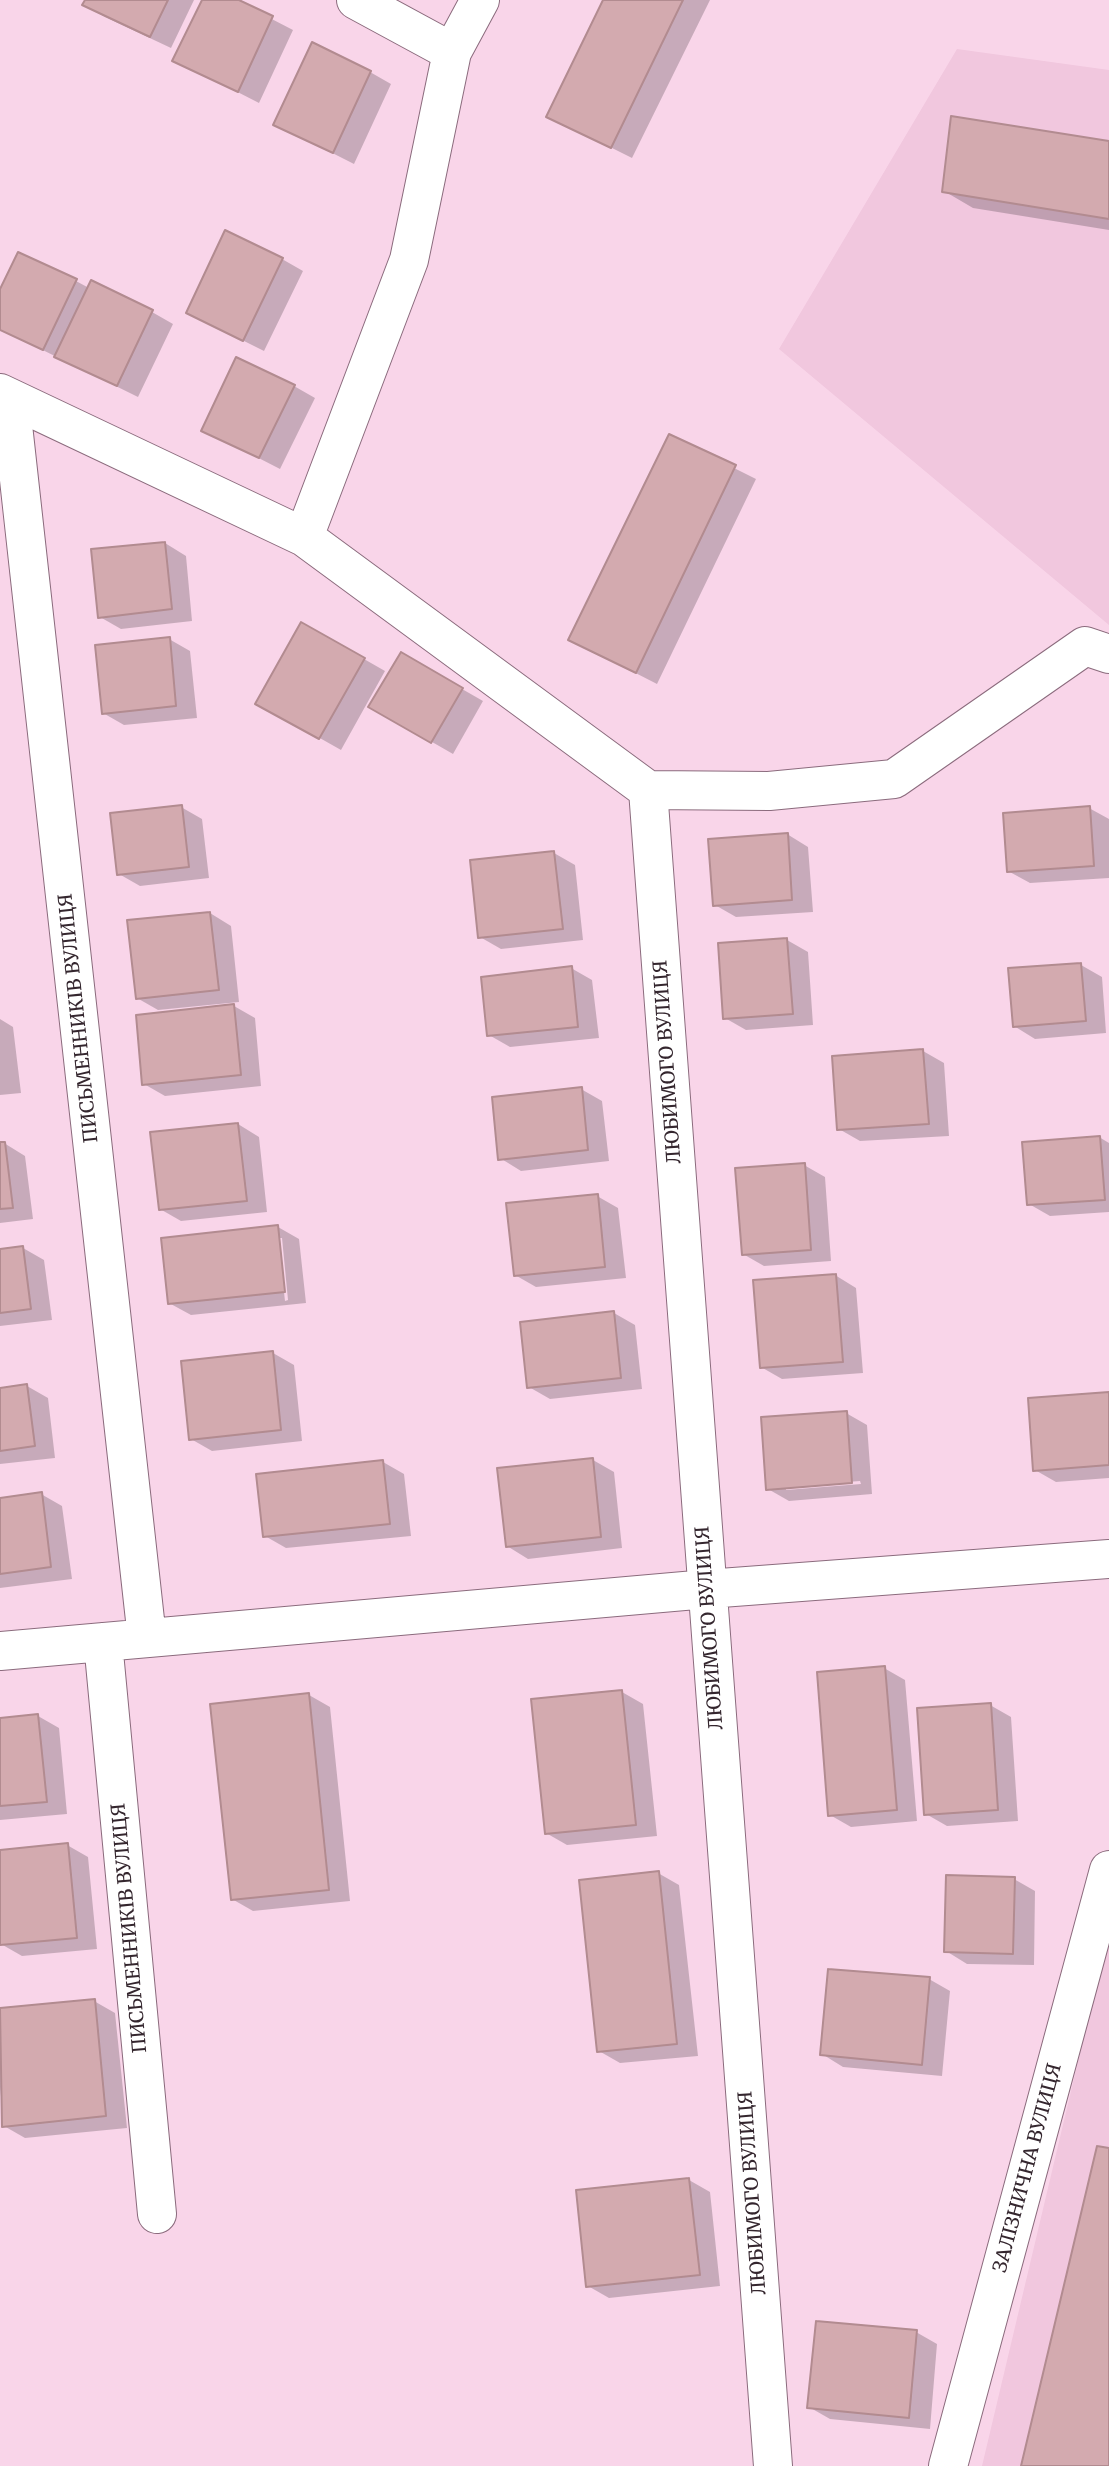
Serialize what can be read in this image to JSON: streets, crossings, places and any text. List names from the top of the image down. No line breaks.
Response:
{"streets":{"street":["ПИСЬМЕННИКІВ ВУЛИЦЯ","ЛЮБИМОГО ВУЛИЦЯ","ЗАЛІЗНИЧНА ВУЛИЦЯ"]}}
